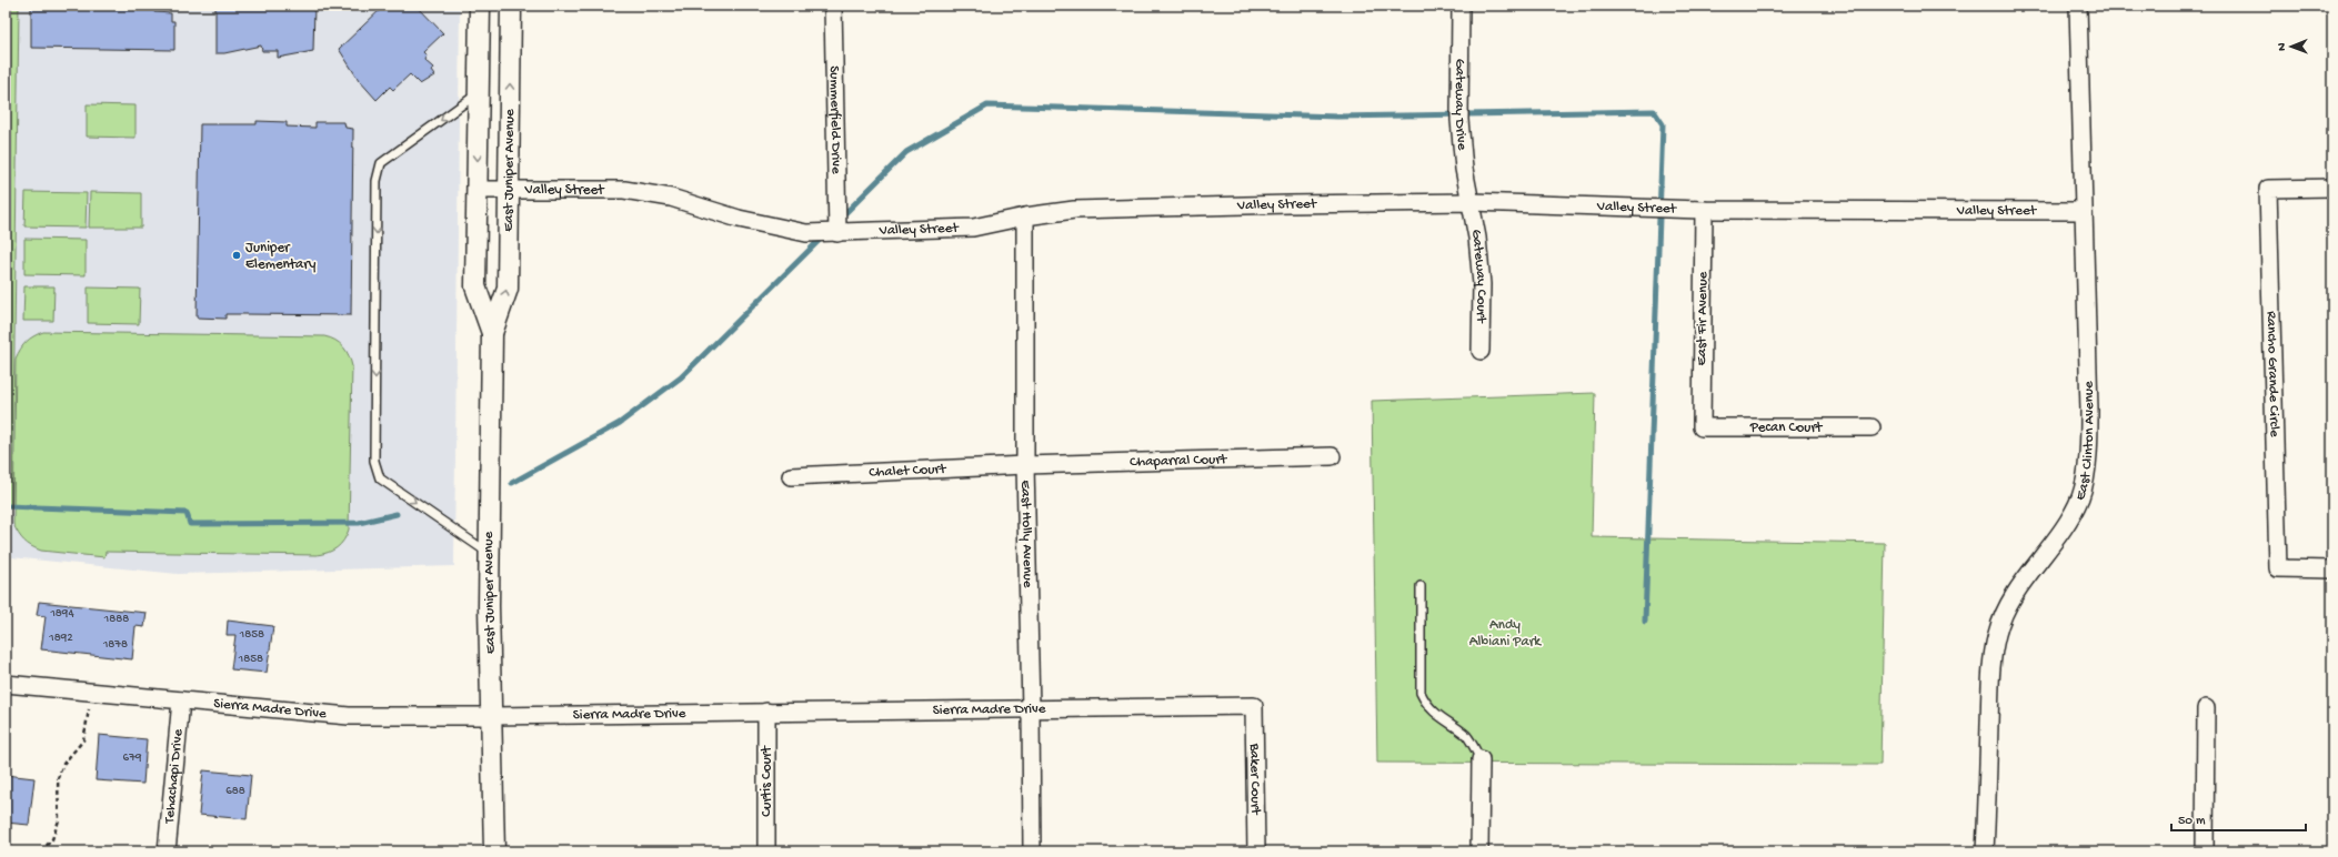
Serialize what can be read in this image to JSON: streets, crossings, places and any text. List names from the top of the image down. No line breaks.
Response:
{"streets":{"street":["Gateway Drive","Summerfield Drive","East Juniper Avenue","Valley Street","Gateway Court","East Fir Avenue","Rancho Grande Circle","Pecan Court","East Clinton Avenue","Chaparral Court","Chalet Court","East Holly Avenue","Sierra Madre Drive","Tehachapi Drive","Baker Court","Curtis Court"]},"crossings":[["Gateway Drive","Valley Street"],["Gateway Drive","Gateway Court"],["Summerfield Drive","Valley Street"],["East Juniper Avenue","Valley Street"],["East Juniper Avenue","Sierra Madre Drive"],["Valley Street","Gateway Court"],["Valley Street","East Fir Avenue"],["Valley Street","East Clinton Avenue"],["Valley Street","East Holly Avenue"],["East Fir Avenue","Pecan Court"],["Chaparral Court","Chalet Court"],["Chaparral Court","East Holly Avenue"],["Chalet Court","East Holly Avenue"],["East Holly Avenue","Sierra Madre Drive"],["Sierra Madre Drive","Tehachapi Drive"],["Sierra Madre Drive","Baker Court"],["Sierra Madre Drive","Curtis Court"]],"parks":["Andy Albiani Park"],"places":["Juniper Elementary"],"house_numbers":["1894","1888","1858","1892","1878","1858","679","688"],"scale_bar":"50 m","north":"left"}
